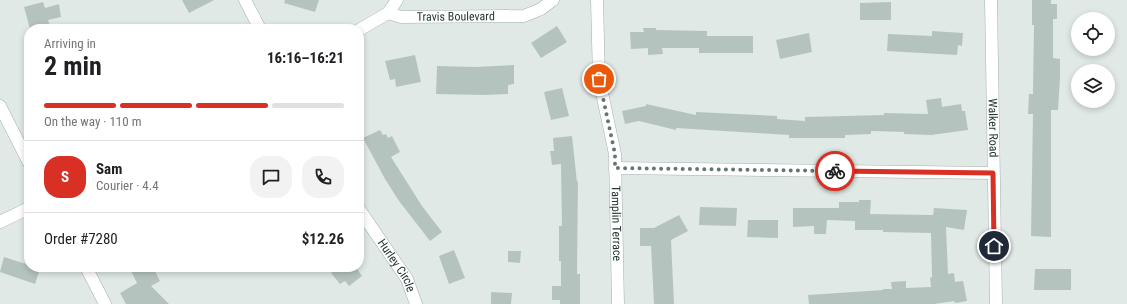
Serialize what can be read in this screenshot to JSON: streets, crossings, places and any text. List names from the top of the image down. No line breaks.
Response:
{"streets":{"street":["Travis Boulevard","Walker Road","Tamplin Terrace","Hurley Circle"]},"page":{"heading":["2 min","Arriving in","16:16–16:21"],"panel":["Sam","Courier · 4.4","Order #7280","$12.26"],"bar":"On the way · 110 m","round":"S"}}
